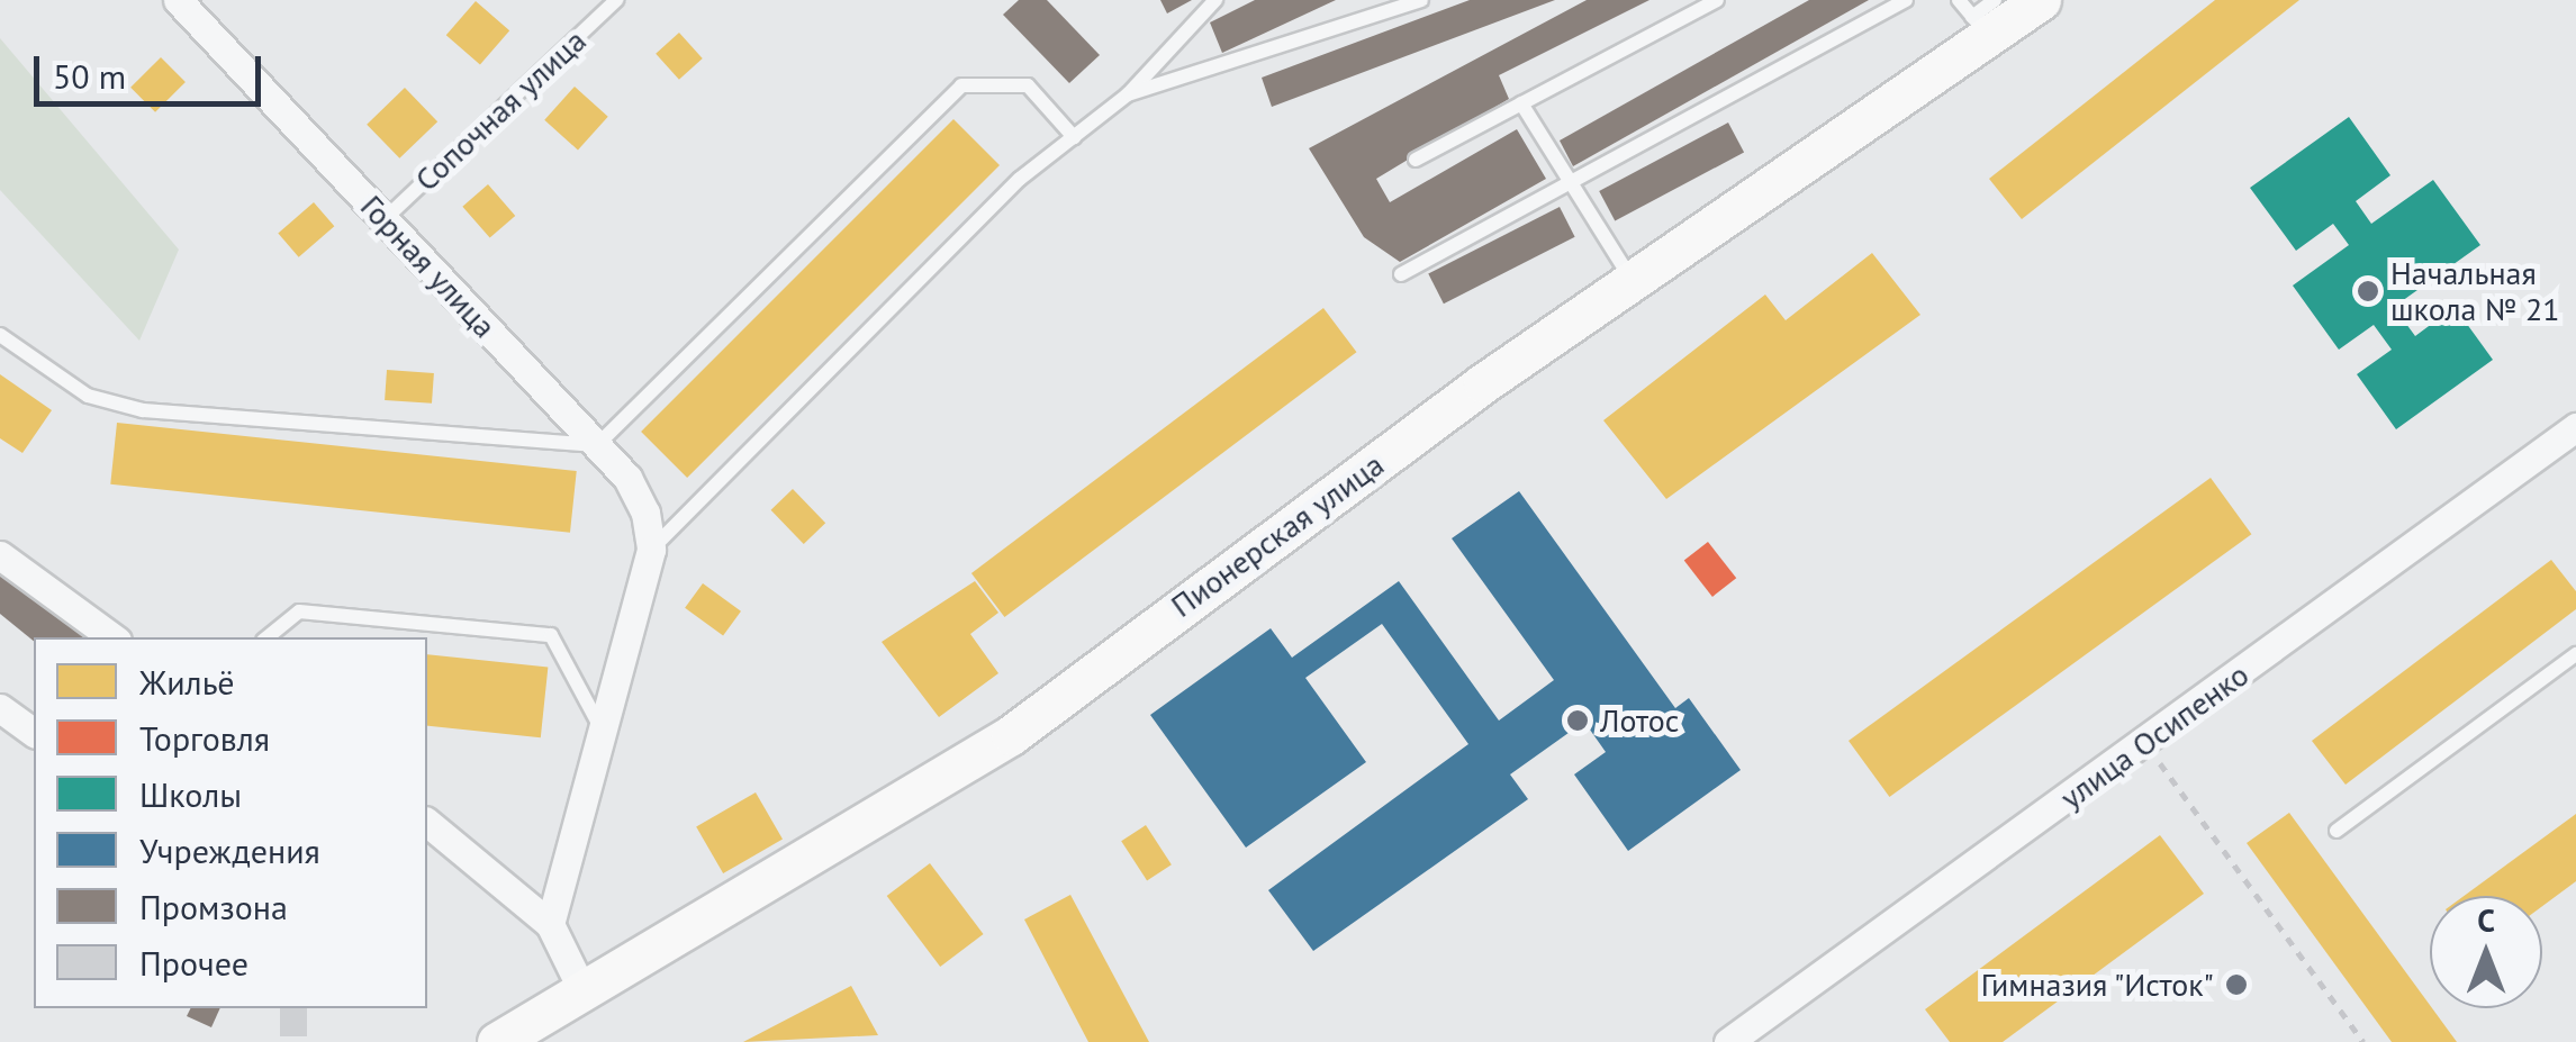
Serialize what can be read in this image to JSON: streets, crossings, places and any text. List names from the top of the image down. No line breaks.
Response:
{"streets":{"main road":["Пионерская улица"],"street":["Горная улица","улица Осипенко"],"lane":["Сопочная улица"]},"crossings":[["Сопочная улица","Горная улица"]],"places":["Начальная школа № 21","Лотос","Гимназия \"Исток\""],"legend":["Жильё","Торговля","Школы","Учреждения","Промзона","Прочее"],"scale_bar":"50 m","north":"top"}
